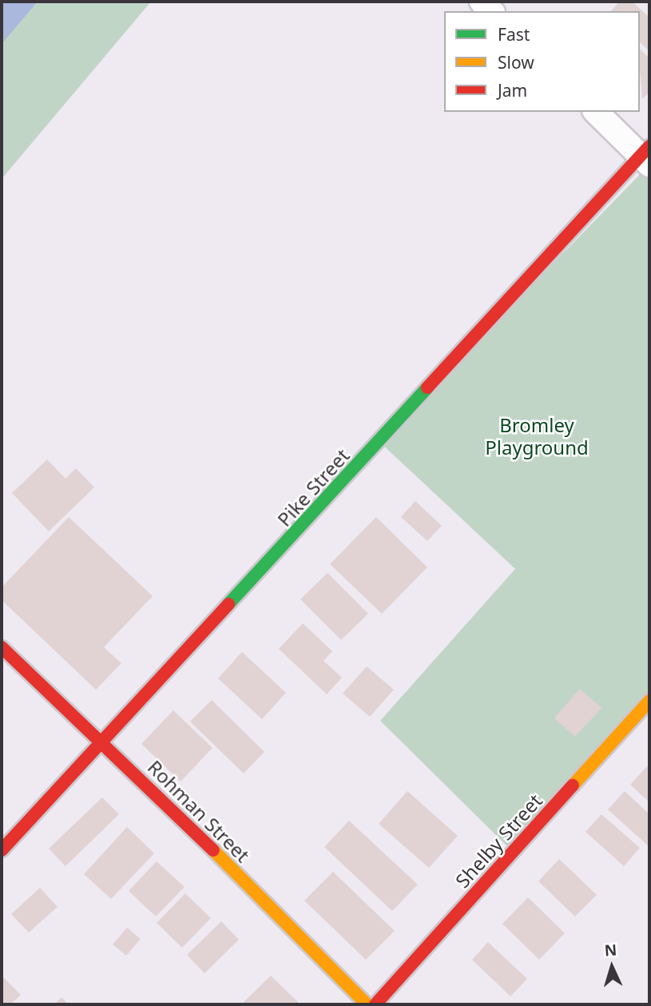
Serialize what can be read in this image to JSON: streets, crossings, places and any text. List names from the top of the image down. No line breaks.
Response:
{"streets":{"main road":["Pike Street","Rohman Street","Shelby Street"]},"crossings":[["Pike Street","Rohman Street"]],"parks":["Bromley Playground"],"legend":["Fast","Slow","Jam"],"north":"top"}
